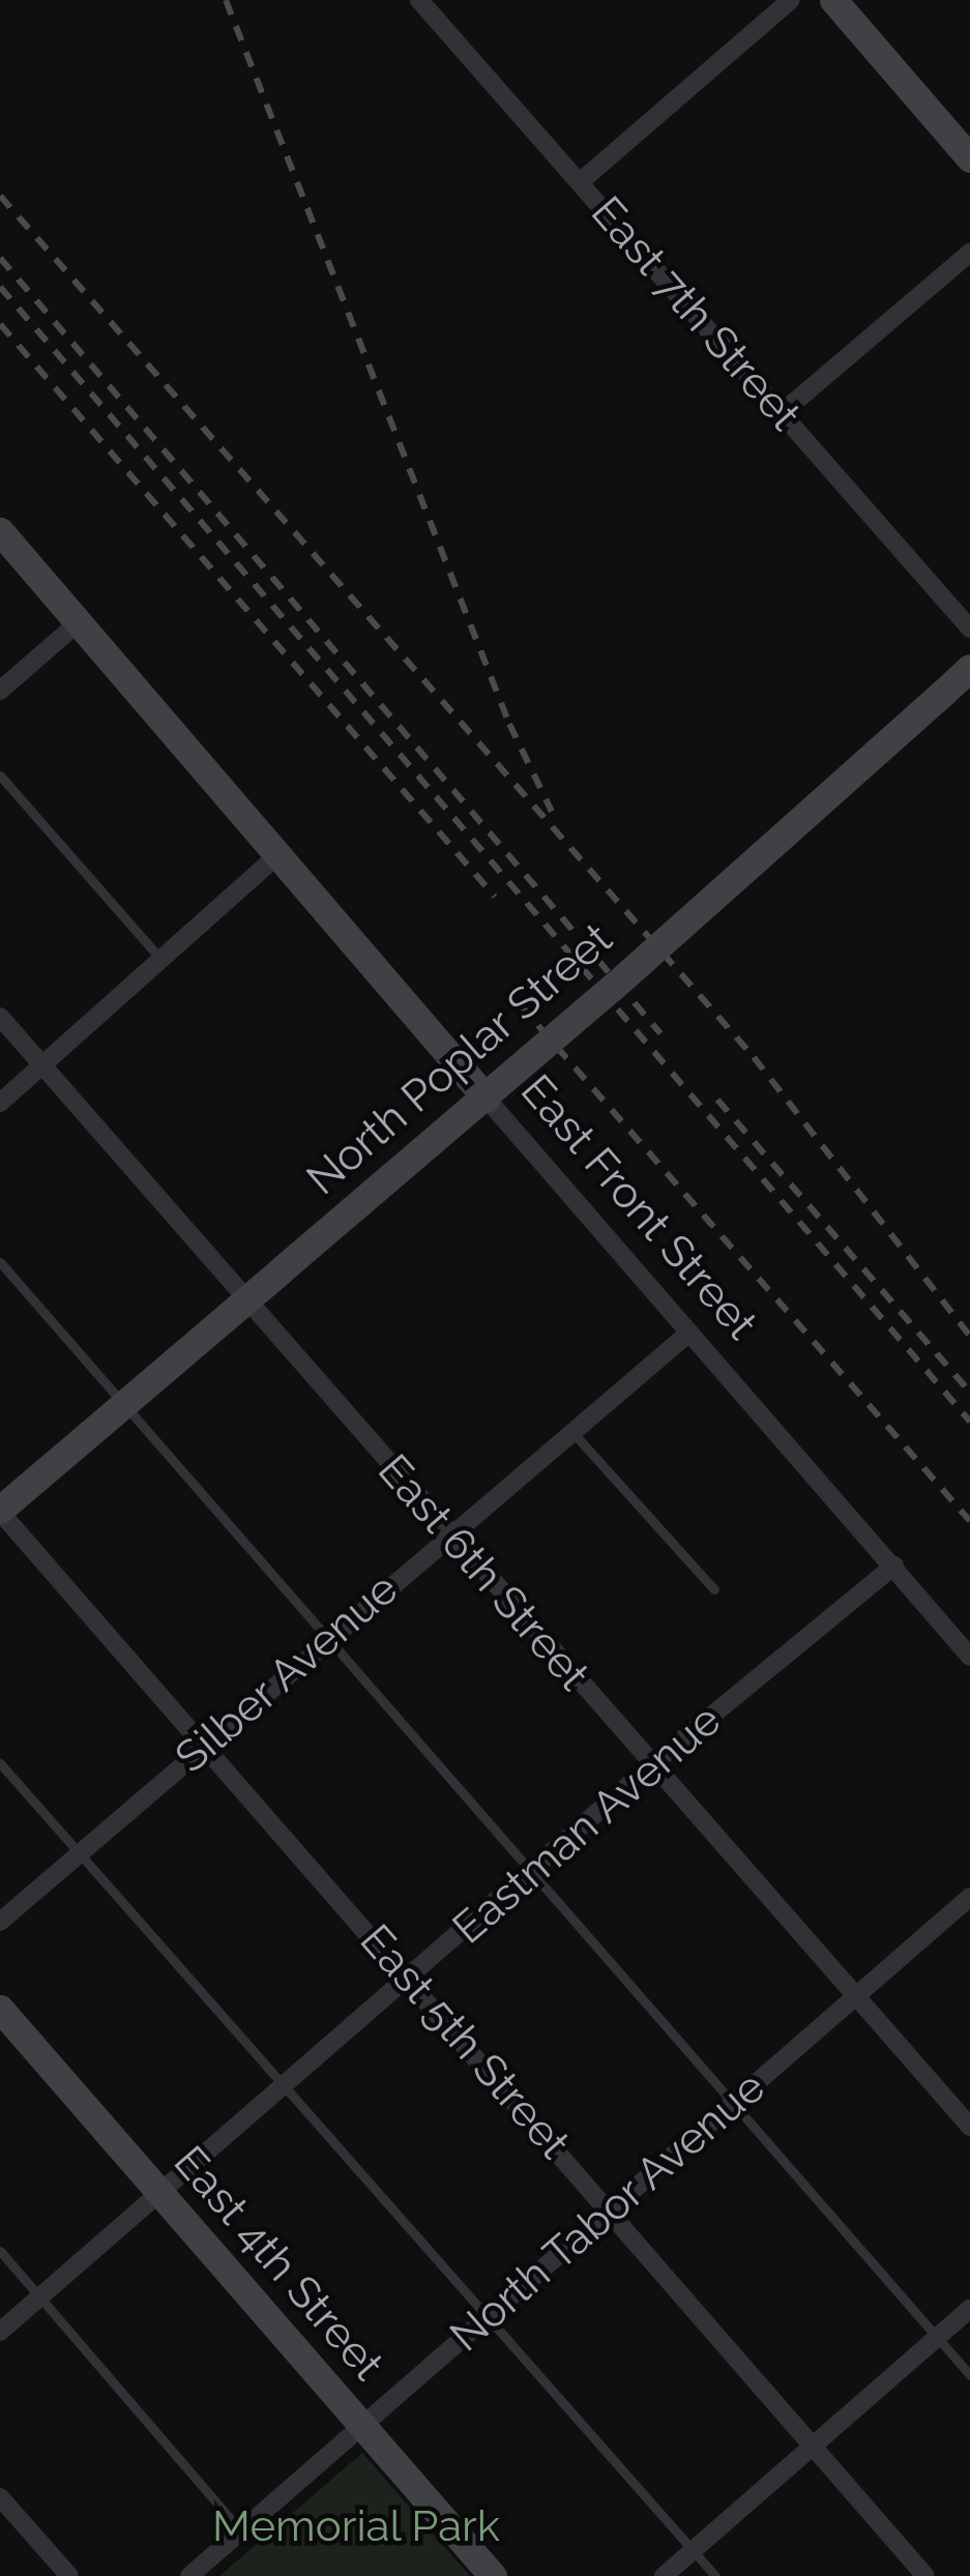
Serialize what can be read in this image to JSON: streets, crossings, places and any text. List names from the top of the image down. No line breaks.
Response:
{"streets":{"main road":["North Poplar Street","East Front Street","East 4th Street"],"street":["East 7th Street","East 6th Street","Silber Avenue","Eastman Avenue","East 5th Street","North Tabor Avenue"]},"crossings":[["North Poplar Street","East 6th Street"],["North Poplar Street","East 5th Street"],["East Front Street","Silber Avenue"],["East Front Street","Eastman Avenue"],["East 6th Street","Silber Avenue"],["East 6th Street","Eastman Avenue"],["East 6th Street","North Tabor Avenue"],["Silber Avenue","East 5th Street"],["Eastman Avenue","East 5th Street"],["Eastman Avenue","East 4th Street"],["East 5th Street","North Tabor Avenue"],["North Tabor Avenue","East 4th Street"]],"parks":["Memorial Park"]}
